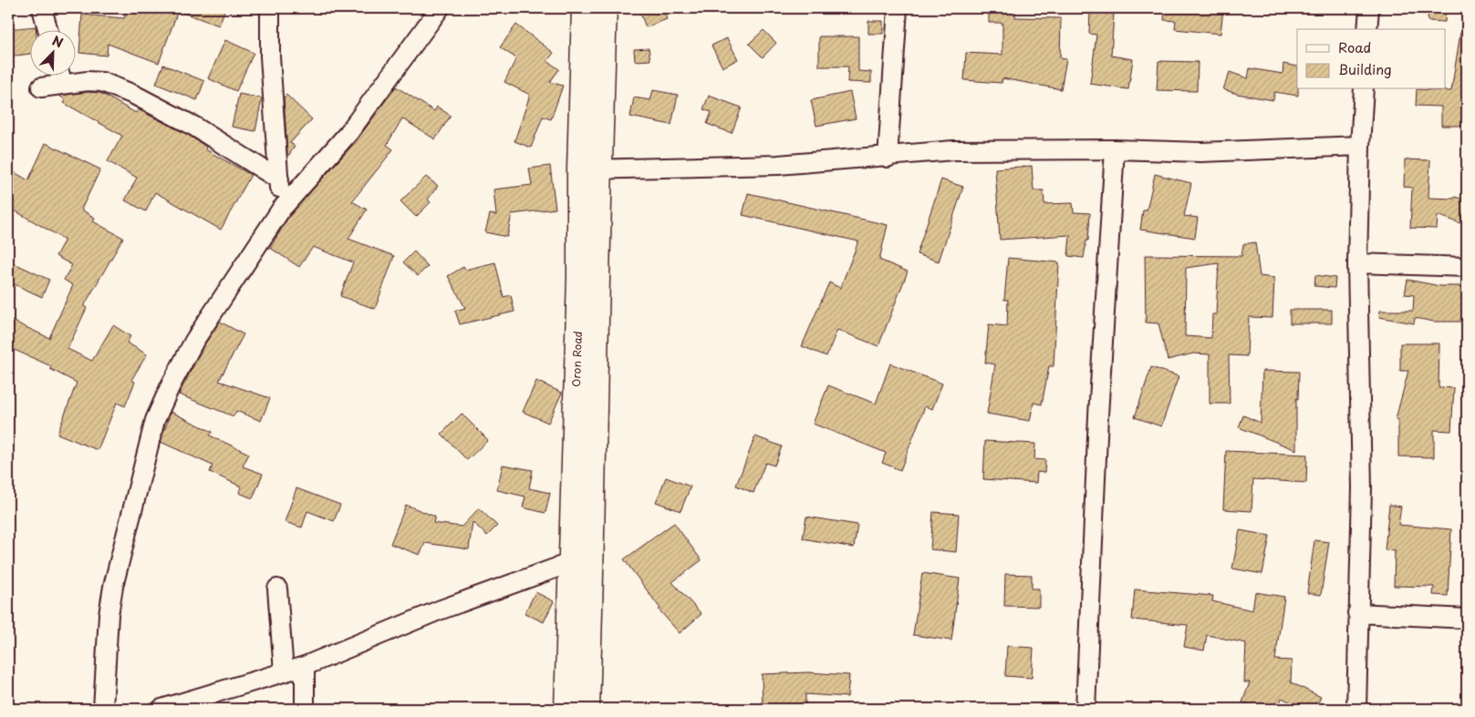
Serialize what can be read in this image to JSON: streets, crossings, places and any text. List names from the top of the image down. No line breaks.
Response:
{"streets":{"highway":["Oron Road"]},"legend":["Road","Building"],"north":"top right"}
